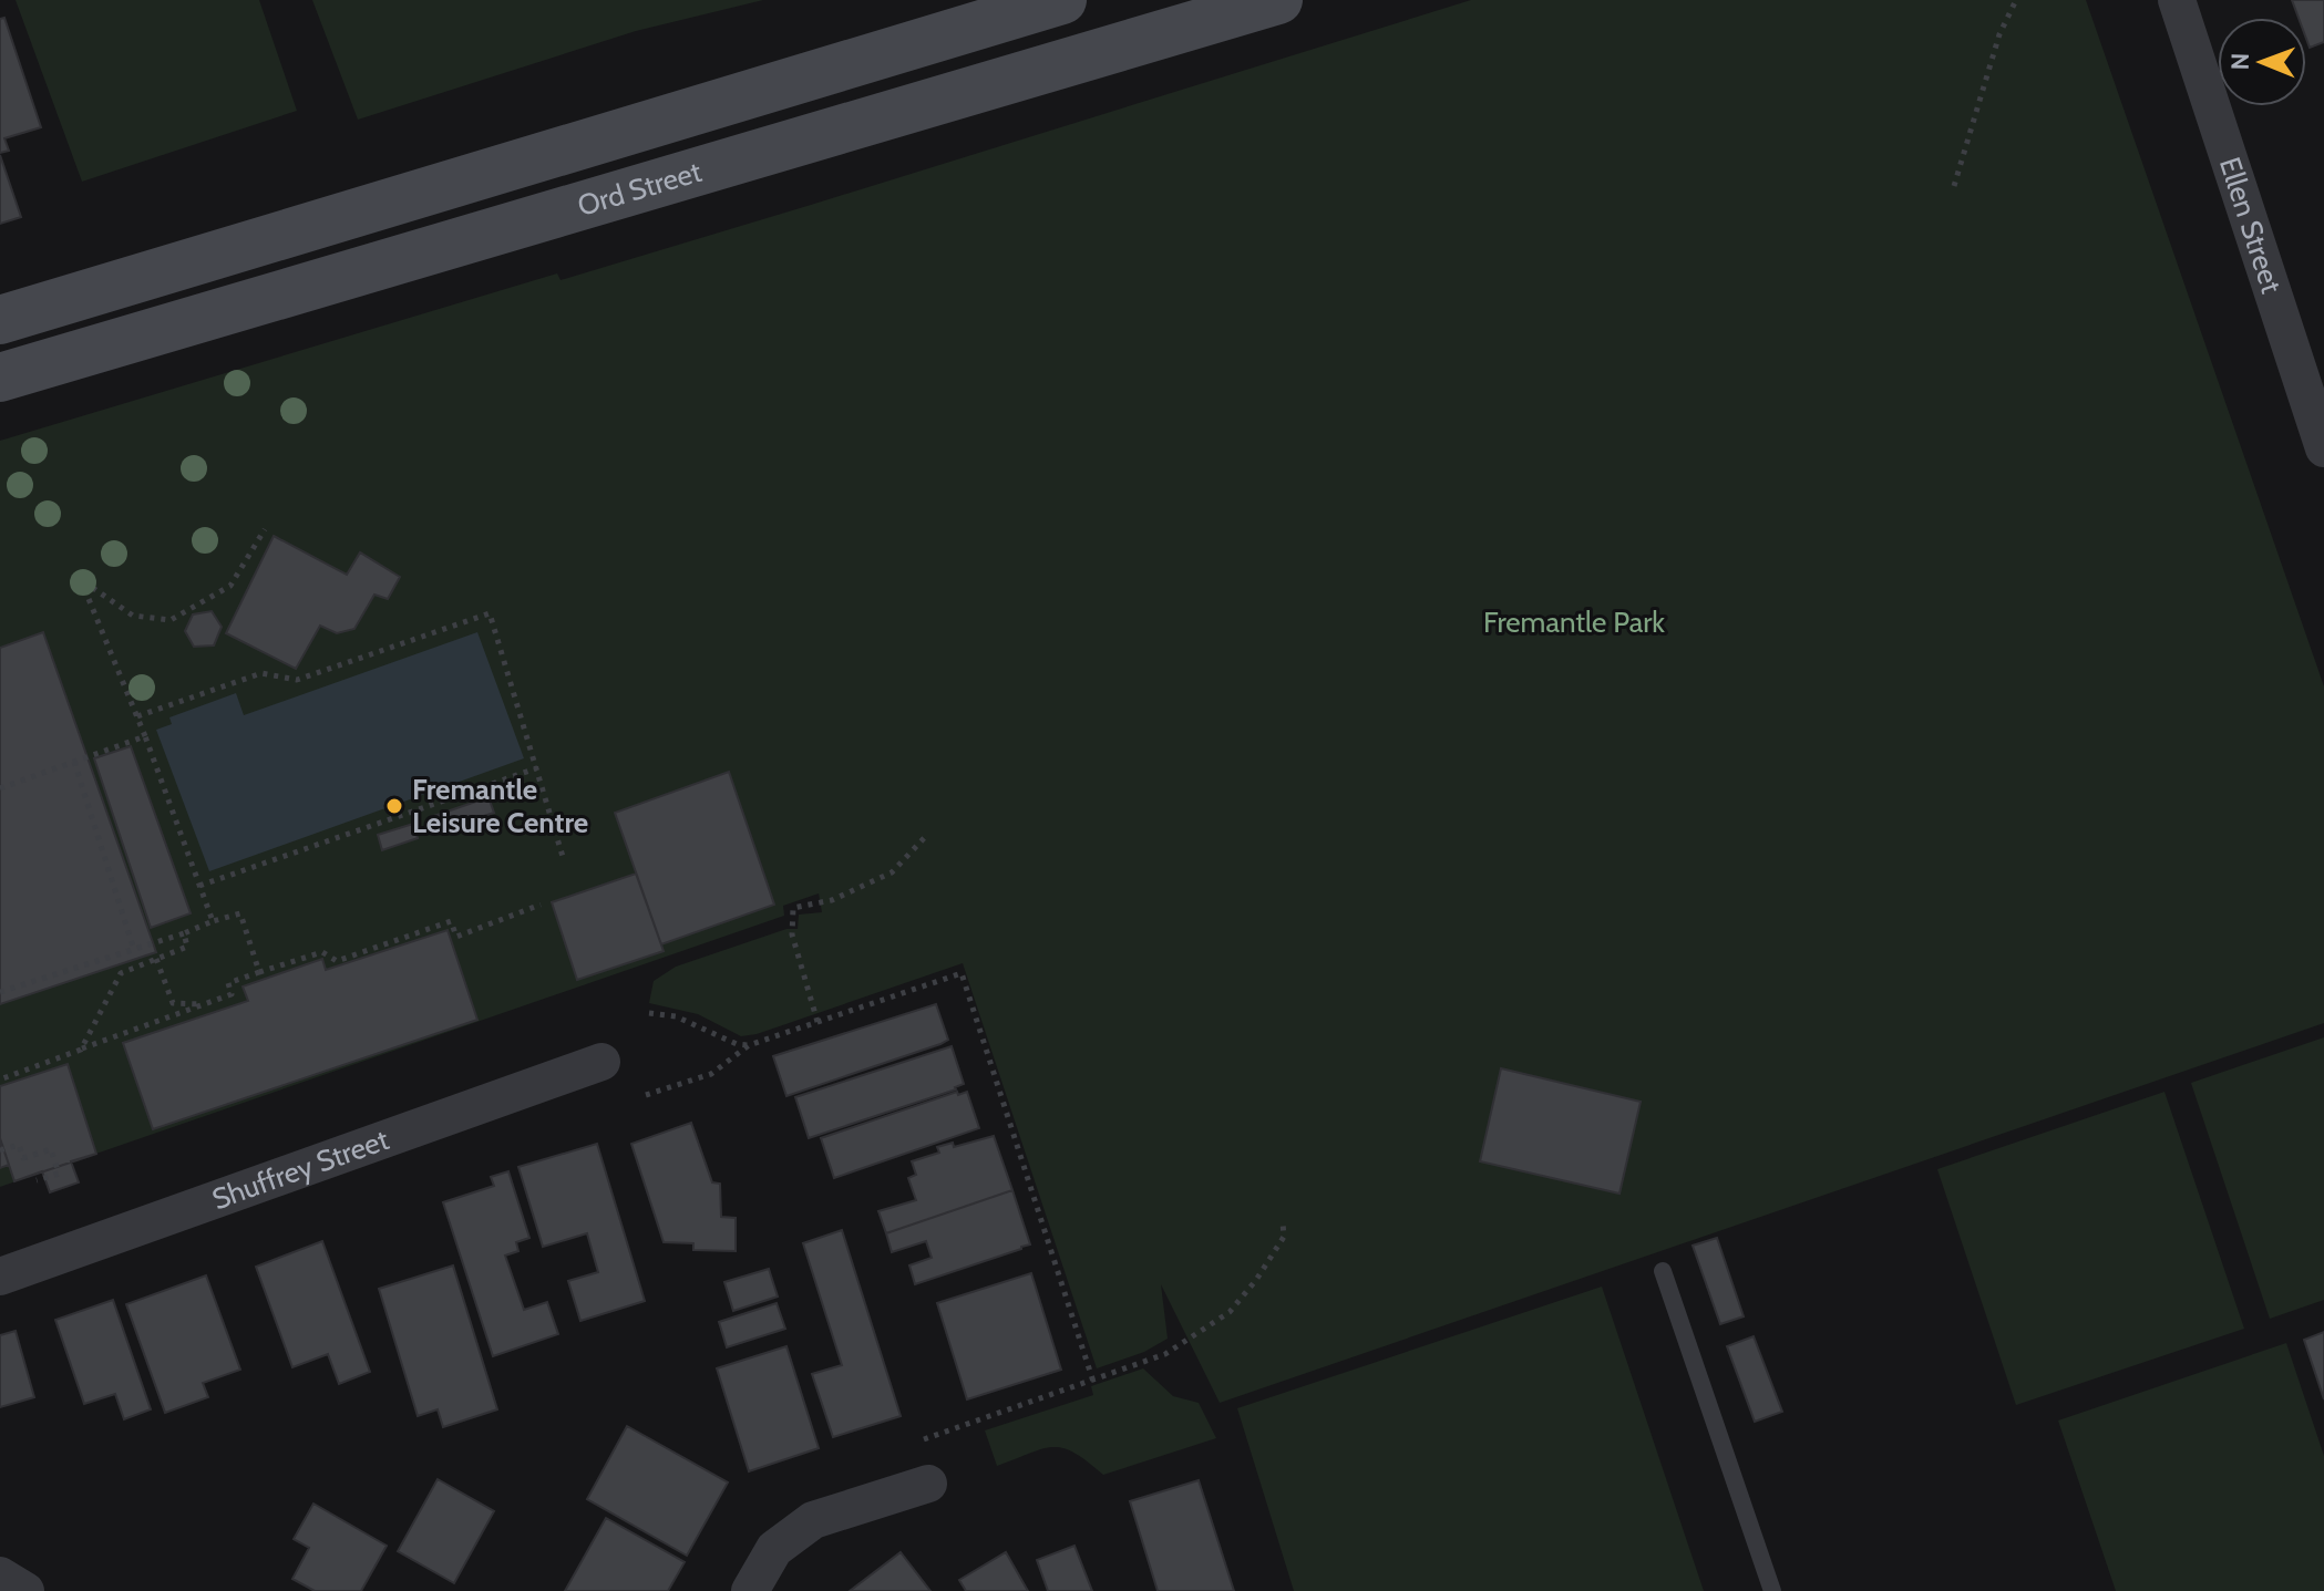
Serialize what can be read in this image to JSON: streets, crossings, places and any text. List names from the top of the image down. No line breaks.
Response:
{"streets":{"main road":["Ord Street"],"street":["Ellen Street","Shuffrey Street"]},"parks":["Fremantle Park"],"places":["Fremantle Leisure Centre"],"north":"left"}
